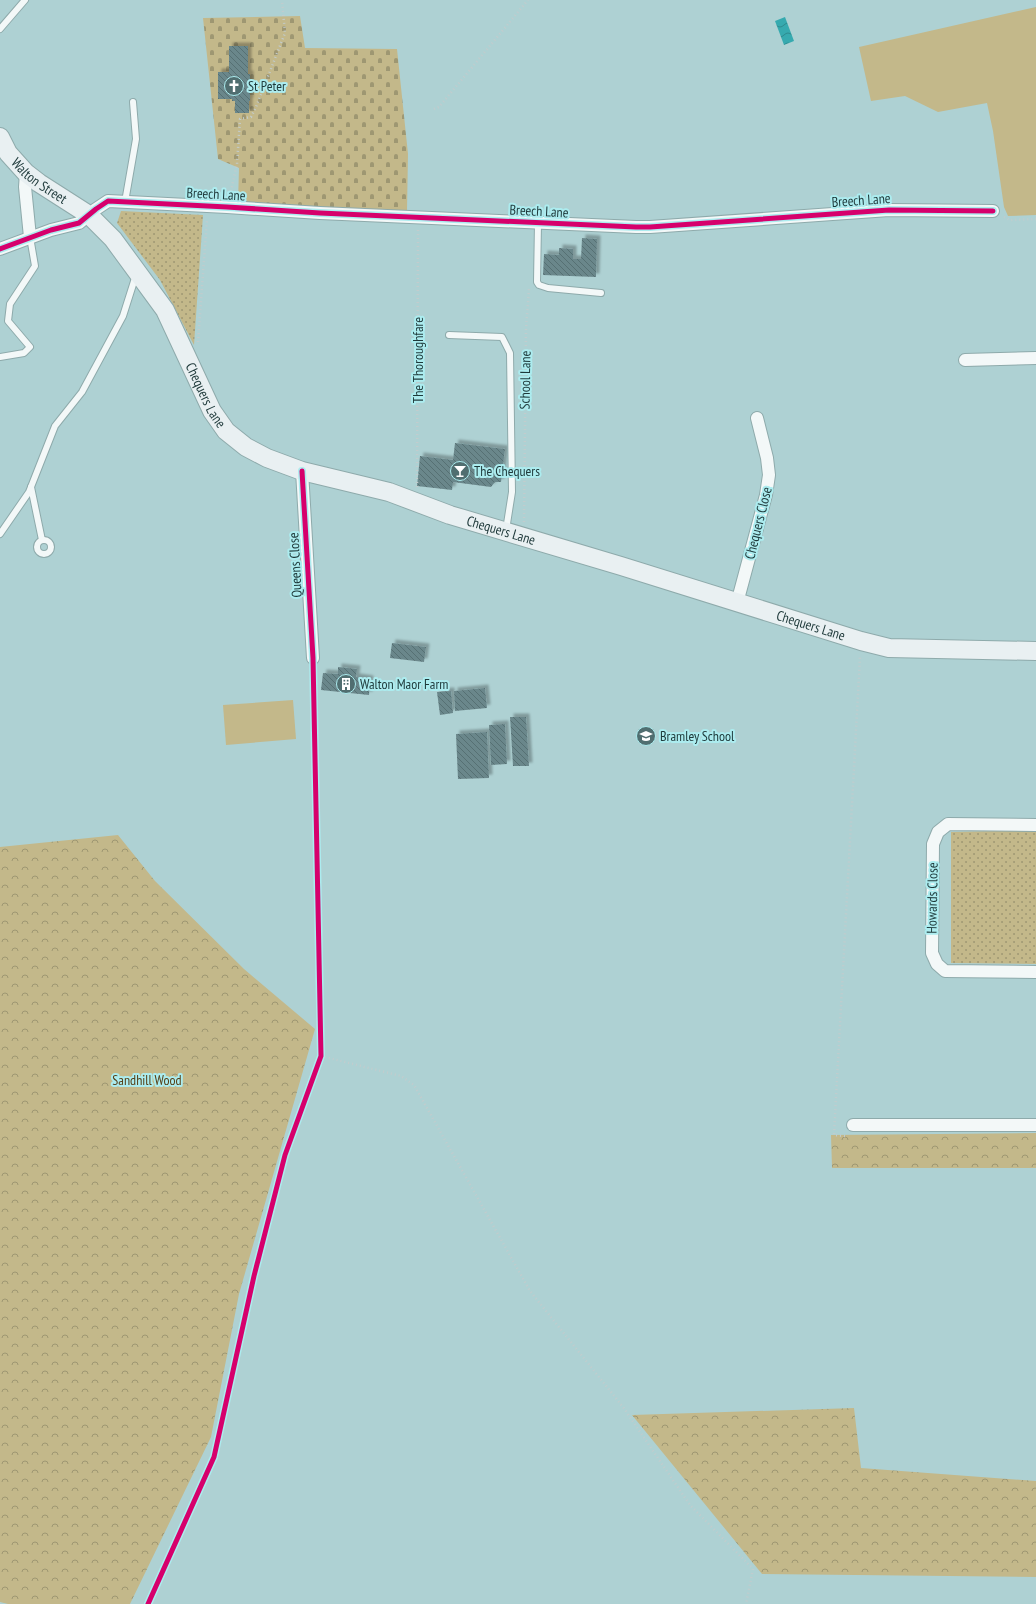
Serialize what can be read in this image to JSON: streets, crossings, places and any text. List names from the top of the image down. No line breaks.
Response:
{"streets":{"main road":["Walton Street","Chequers Lane"],"street":["Breech Lane","Chequers Close","Queens Close","Howards Close"],"path":["The Thoroughfare","School Lane"]},"crossings":[["Walton Street","Breech Lane"],["Walton Street","Chequers Lane"],["Breech Lane","The Thoroughfare"],["Breech Lane","Chequers Lane"],["The Thoroughfare","Chequers Lane"],["School Lane","Chequers Lane"],["Chequers Lane","Chequers Close"],["Chequers Lane","Queens Close"]],"parks":["Sandhill Wood"],"places":{"church":["St Peter"],"bar":["The Chequers"],"building":["Walton Maor Farm"],"school or university":["Bramley School"]}}
